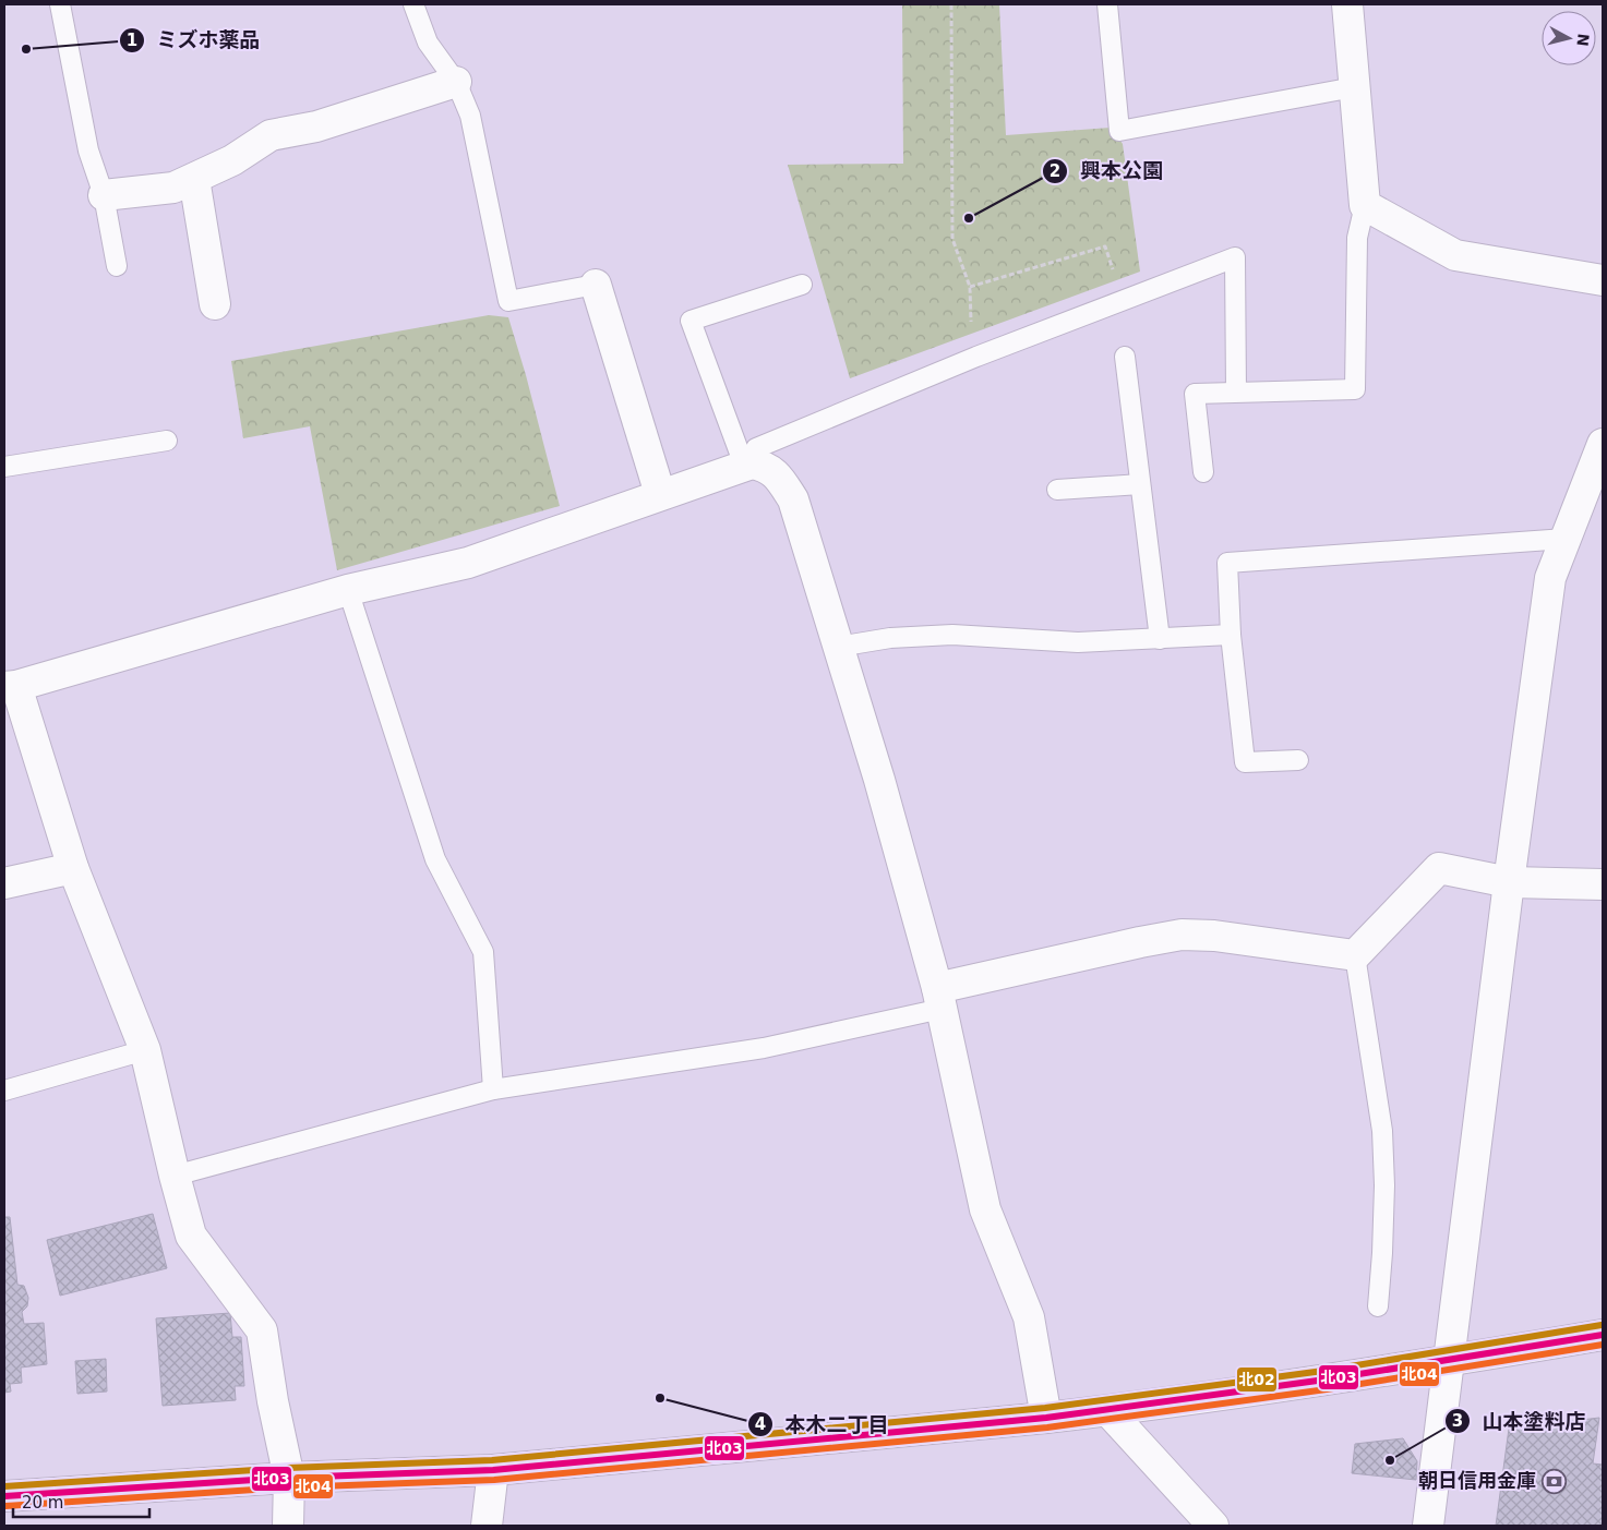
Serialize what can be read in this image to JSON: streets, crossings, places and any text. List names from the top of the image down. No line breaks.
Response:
{"places":{"other":["ミズホ薬品","興本公園","本木二丁目","山本塗料店"],"bank":["朝日信用金庫"]},"lines":["transit line 北02","transit line 北03","transit line 北04"],"scale_bar":"20 m","north":"right"}
